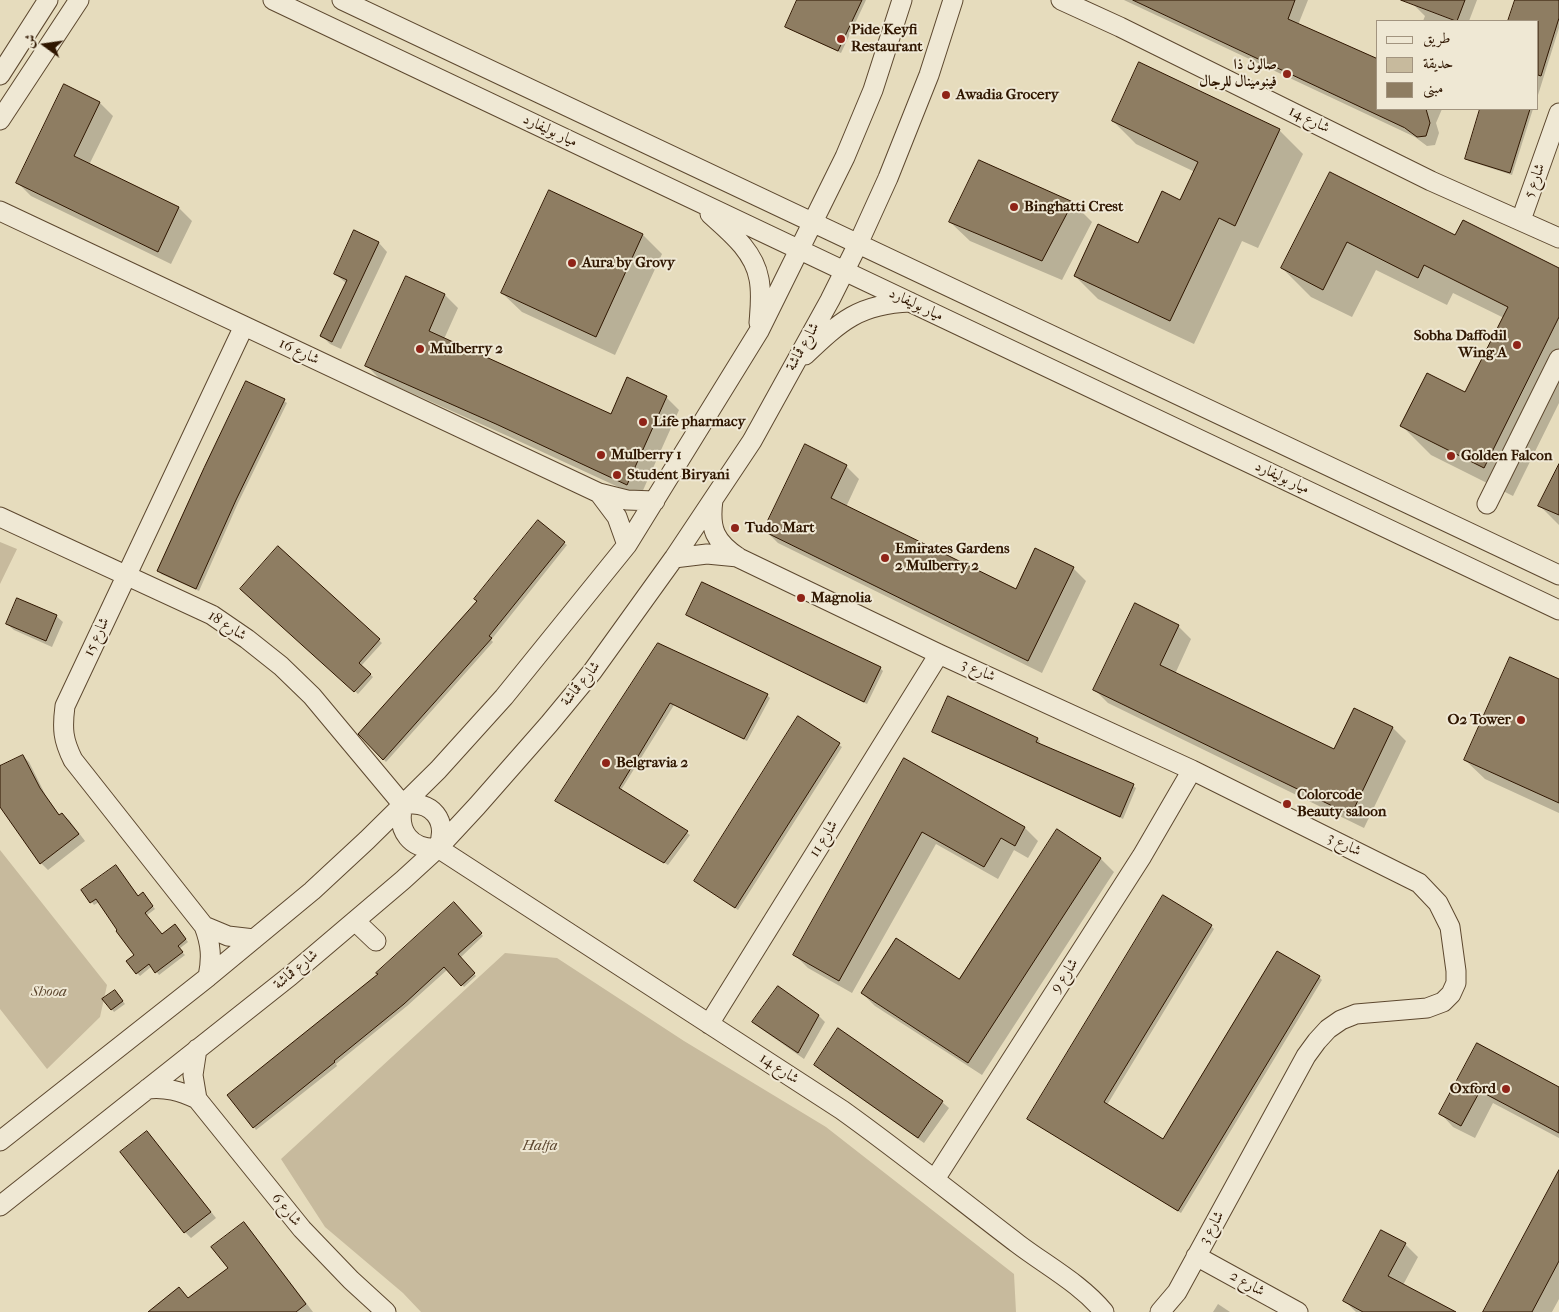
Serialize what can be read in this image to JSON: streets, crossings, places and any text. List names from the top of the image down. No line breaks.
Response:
{"streets":{"street":["شارع 14","ميار بوليفارد","شارع 5","شارع قماشة","شارع 16","شارع 18","شارع 15","شارع 3","شارع 11","شارع 9","شارع 6","شارع 2"]},"crossings":[["شارع 14","شارع 5"],["شارع 14","شارع قماشة"],["شارع 14","شارع 18"],["شارع 14","شارع 11"],["شارع 14","شارع 9"],["ميار بوليفارد","شارع قماشة"],["شارع قماشة","شارع 18"],["شارع قماشة","شارع 3"],["شارع قماشة","شارع 6"],["شارع 16","شارع 15"],["شارع 18","شارع 15"],["شارع 3","شارع 11"],["شارع 3","شارع 9"],["شارع 3","شارع 2"]],"parks":["Shooa","Halfa"],"places":["Pide Keyfi Restaurant","صالون ذا فينومينال للرجال","Awadia Grocery","Binghatti Crest","Aura by Grovy","Sobha Daffodil Wing A","Mulberry 2","Life pharmacy","Mulberry 1","Golden Falcon","Student Biryani","Tudo Mart","Emirates Gardens 2 Mulberry 2","Magnolia","O2 Tower","Belgravia 2","Colorcode Beauty saloon","Oxford"],"legend":["طريق","حديقة","مبنى"],"north":"left"}
